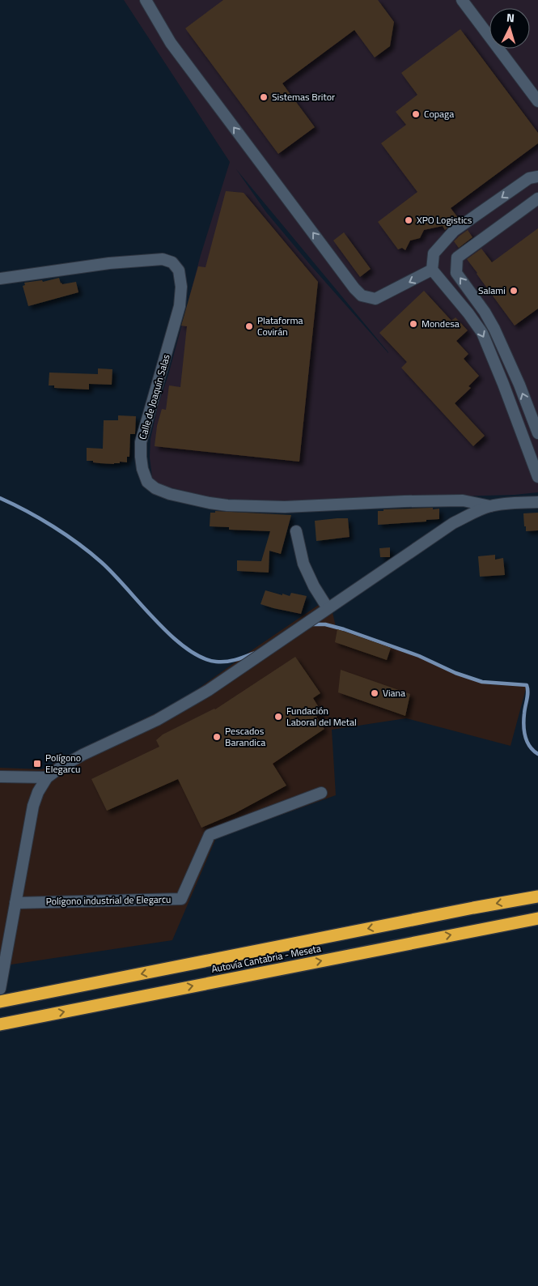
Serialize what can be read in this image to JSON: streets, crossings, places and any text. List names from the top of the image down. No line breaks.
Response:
{"streets":{"highway":["Autovía Cantabria - Meseta"],"street":["Calle de Joaquín Salas","Polígono industrial de Elegarcu"]},"places":{"other":["Sistemas Britor","Copaga","XPO Logistics","Salami","Mondesa","Plataforma Covirán","Viana","Fundación Laboral del Metal","Pescados Barandica"],"transit":["Polígono Elegarcu"]},"north":"top"}
